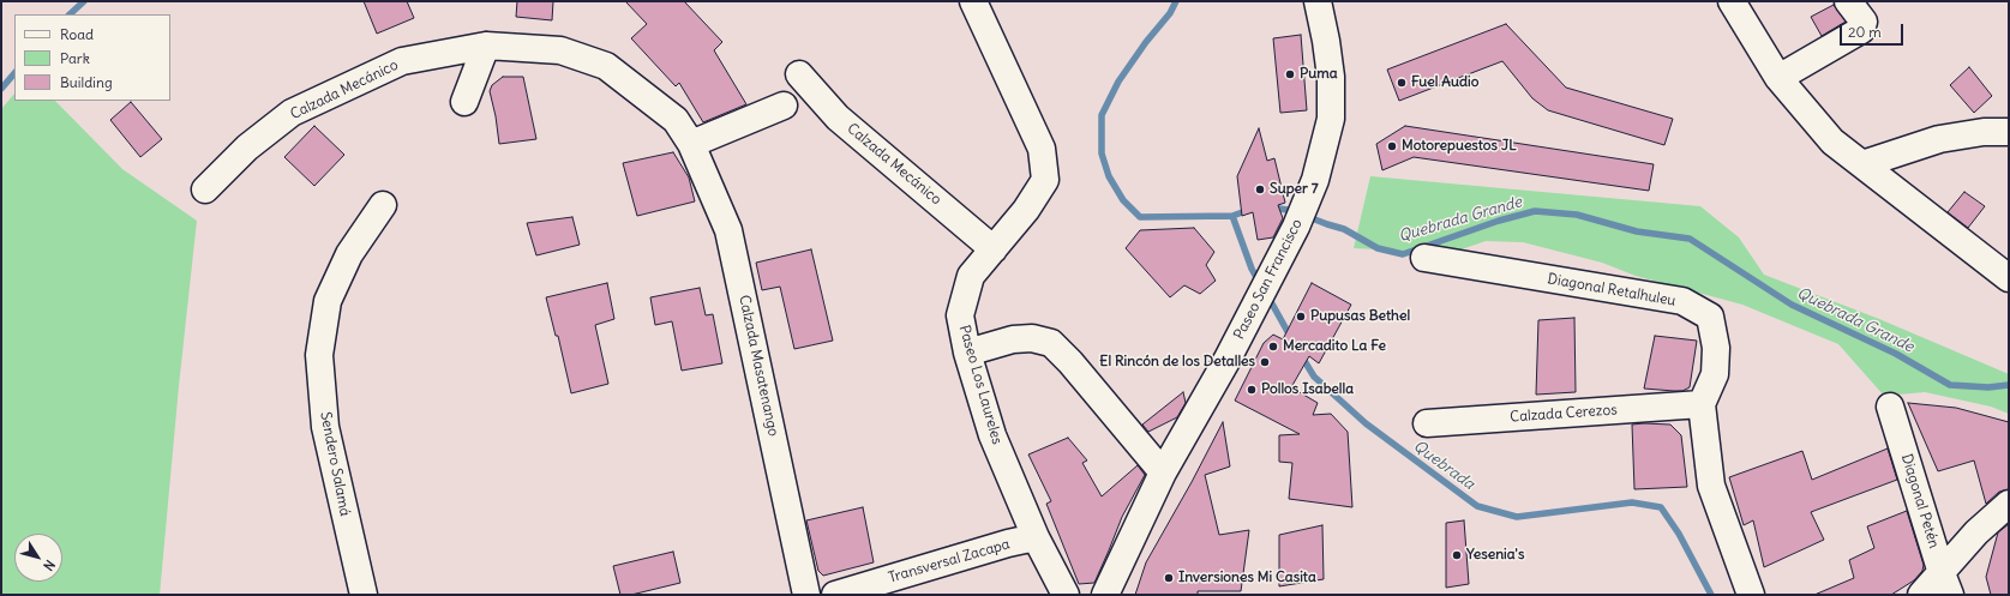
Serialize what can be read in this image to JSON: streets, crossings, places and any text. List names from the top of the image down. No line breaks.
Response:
{"streets":{"street":["Calzada Mecánico","Paseo San Francisco","Diagonal Retalhuleu","Calzada Masatenango","Paseo Los Laureles","Calzada Cerezos","Sendero Salamá","Diagonal Petén","Transversal Zacapa"]},"crossings":[["Calzada Mecánico","Calzada Masatenango"],["Calzada Mecánico","Paseo Los Laureles"],["Diagonal Retalhuleu","Calzada Cerezos"],["Paseo Los Laureles","Transversal Zacapa"]],"water":["Quebrada Grande","Quebrada"],"places":["Puma","Fuel Audio","Motorepuestos JL","Super 7","Pupusas Bethel","Mercadito La Fe","El Rincón de los Detalles","Pollos Isabella","Yesenia's","Inversiones Mi Casita"],"legend":["Road","Park","Building"],"scale_bar":"20 m","north":"bottom right"}
